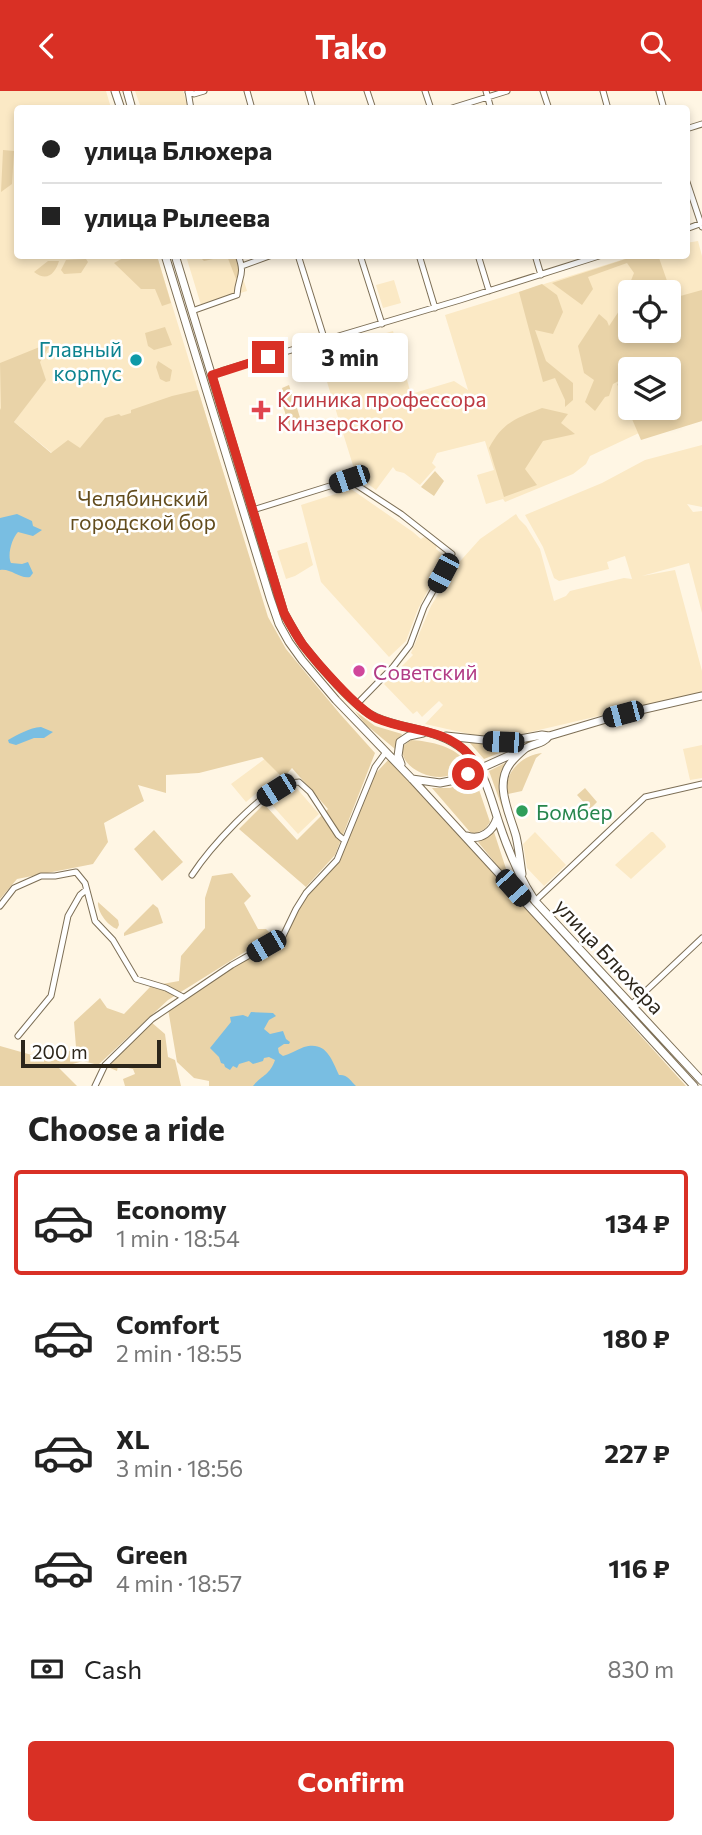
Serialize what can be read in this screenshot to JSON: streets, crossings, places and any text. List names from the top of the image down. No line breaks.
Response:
{"streets":{"main road":["улица Блюхера"]},"parks":["Челябинский городской бор"],"places":{"other":["Главный корпус","Советский","Бомбер"],"health":["Клиника профессора Кинзерского"]},"scale_bar":"200 m","page":{"header":"Tako","banner":["улица Блюхера","улица Рылеева"],"bubble":"3 min","scale":"200 m","heading":"Choose a ride","list":[{"name":"Economy","note":"1 min · 18:54","value":"134 ₽"},{"name":"Comfort","note":"2 min · 18:55","value":"180 ₽"},{"name":"XL","note":"3 min · 18:56","value":"227 ₽"},{"name":"Green","note":"4 min · 18:57","value":"116 ₽"}],"pay":["Cash","830 m"],"buttons":"Confirm"}}
